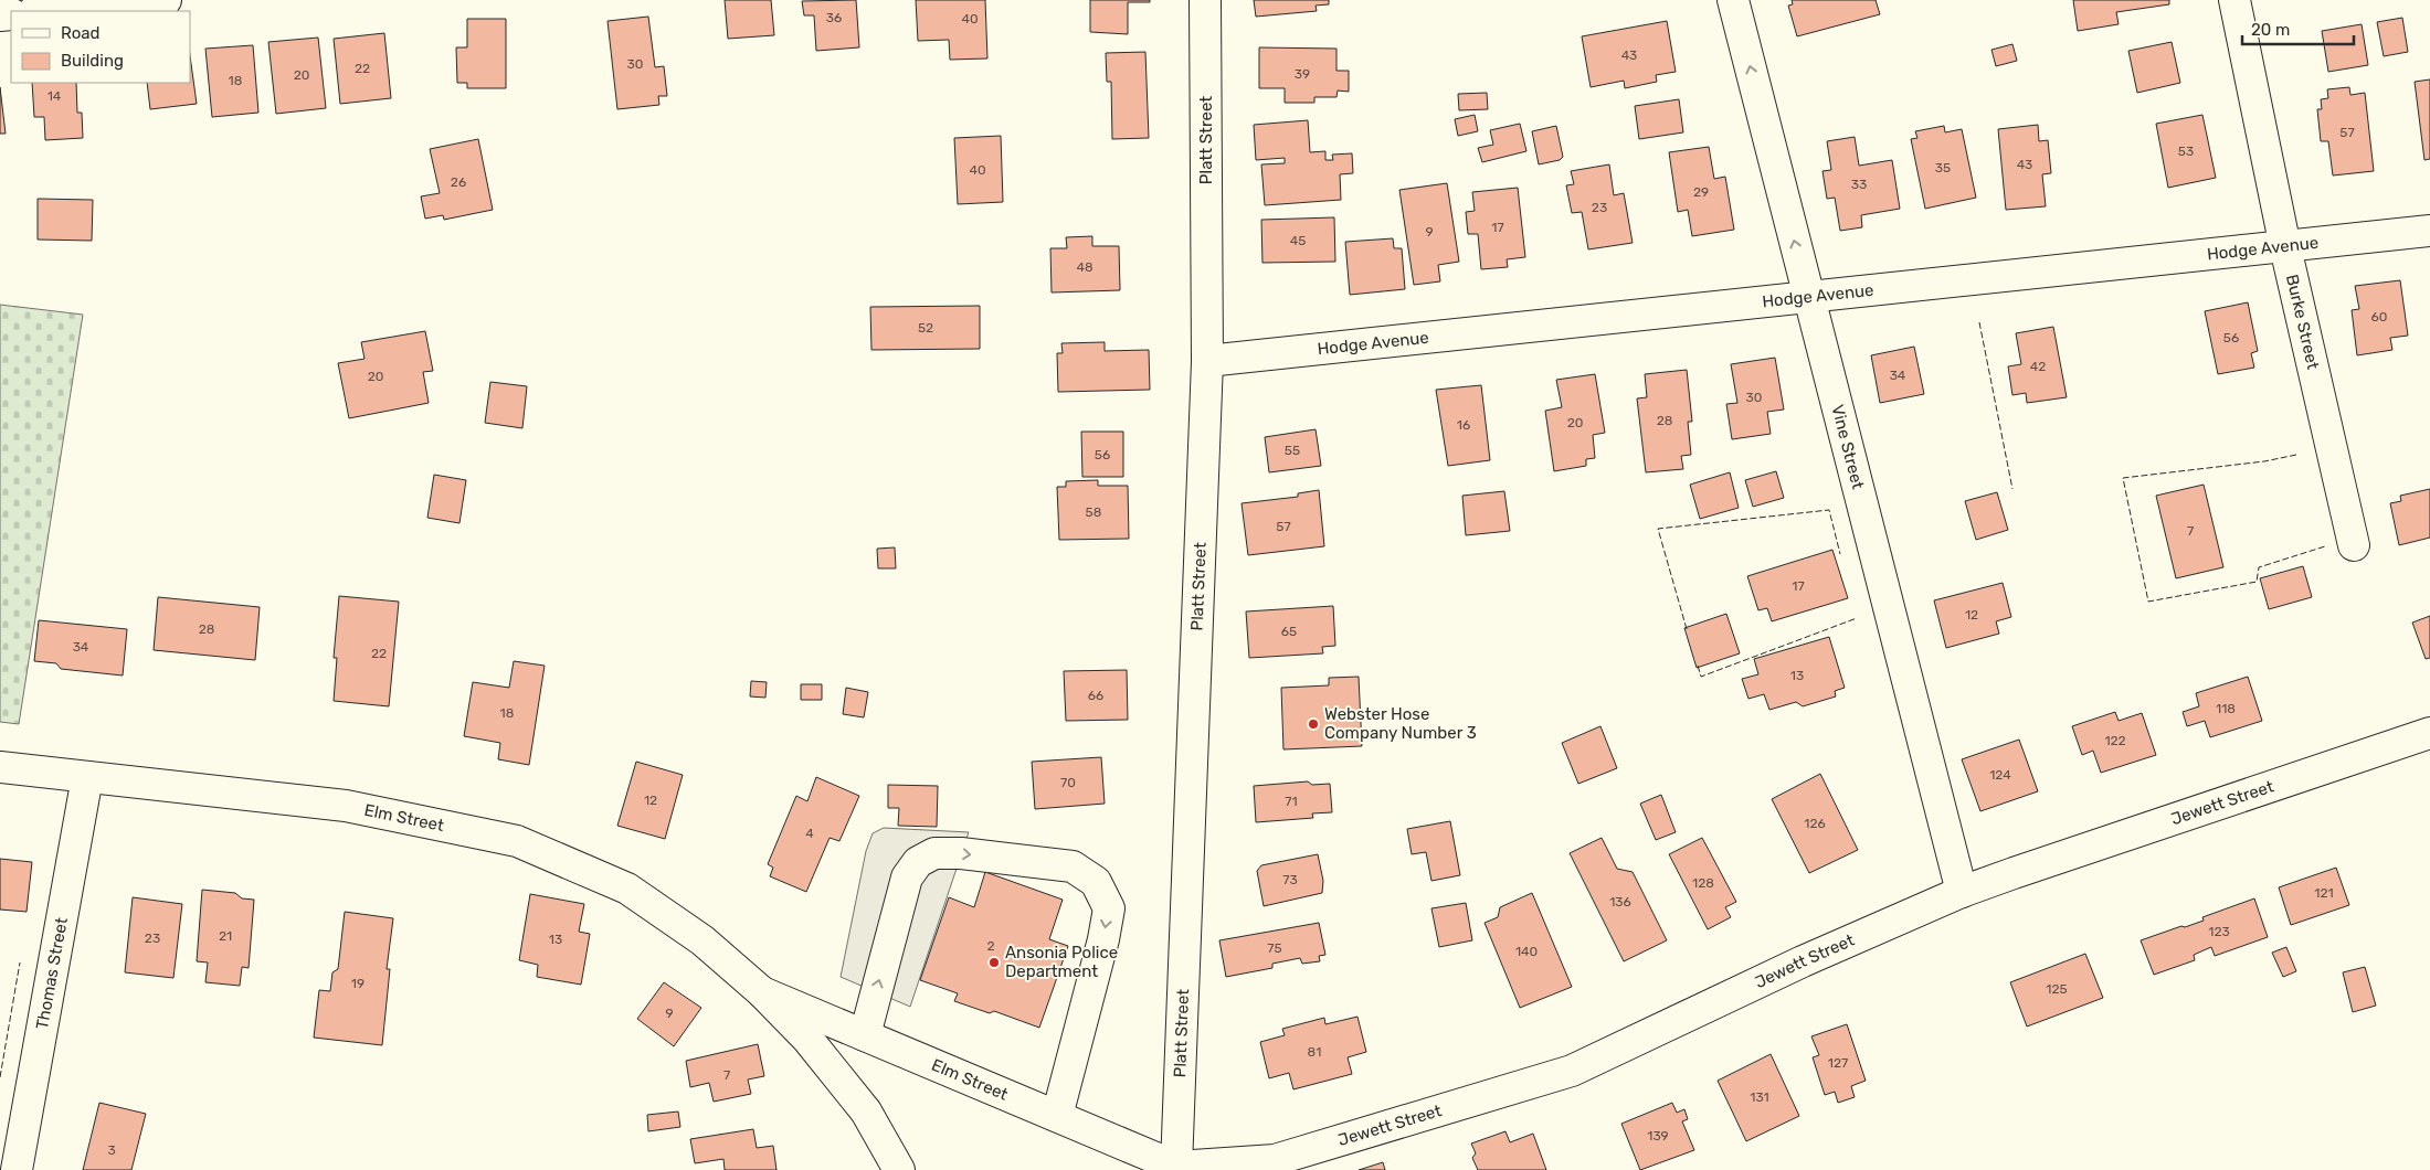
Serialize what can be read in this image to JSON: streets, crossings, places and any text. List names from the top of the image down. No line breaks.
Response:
{"streets":{"street":["Platt Street","Hodge Avenue","Burke Street","Vine Street","Jewett Street","Elm Street","Thomas Street"]},"crossings":[["Platt Street","Hodge Avenue"],["Platt Street","Jewett Street"],["Platt Street","Elm Street"],["Hodge Avenue","Burke Street"],["Hodge Avenue","Vine Street"],["Vine Street","Jewett Street"],["Jewett Street","Elm Street"],["Elm Street","Thomas Street"]],"places":["Webster Hose Company Number 3","Ansonia Police Department"],"house_numbers":["36","40","43","30","22","39","20","18","14","57","53","43","35","40","26","33","29","23","17","9","45","48","60","52","56","42","34","20","30","28","20","16","55","56","58","57","7","17","12","28","65","34","22","13","66","118","18","122","124","70","12","71","126","4","73","128","121","136","123","21","23","13","2","75","140","19","125","9","81","127","7","131","139","3"],"legend":["Road","Building"],"scale_bar":"20 m"}
